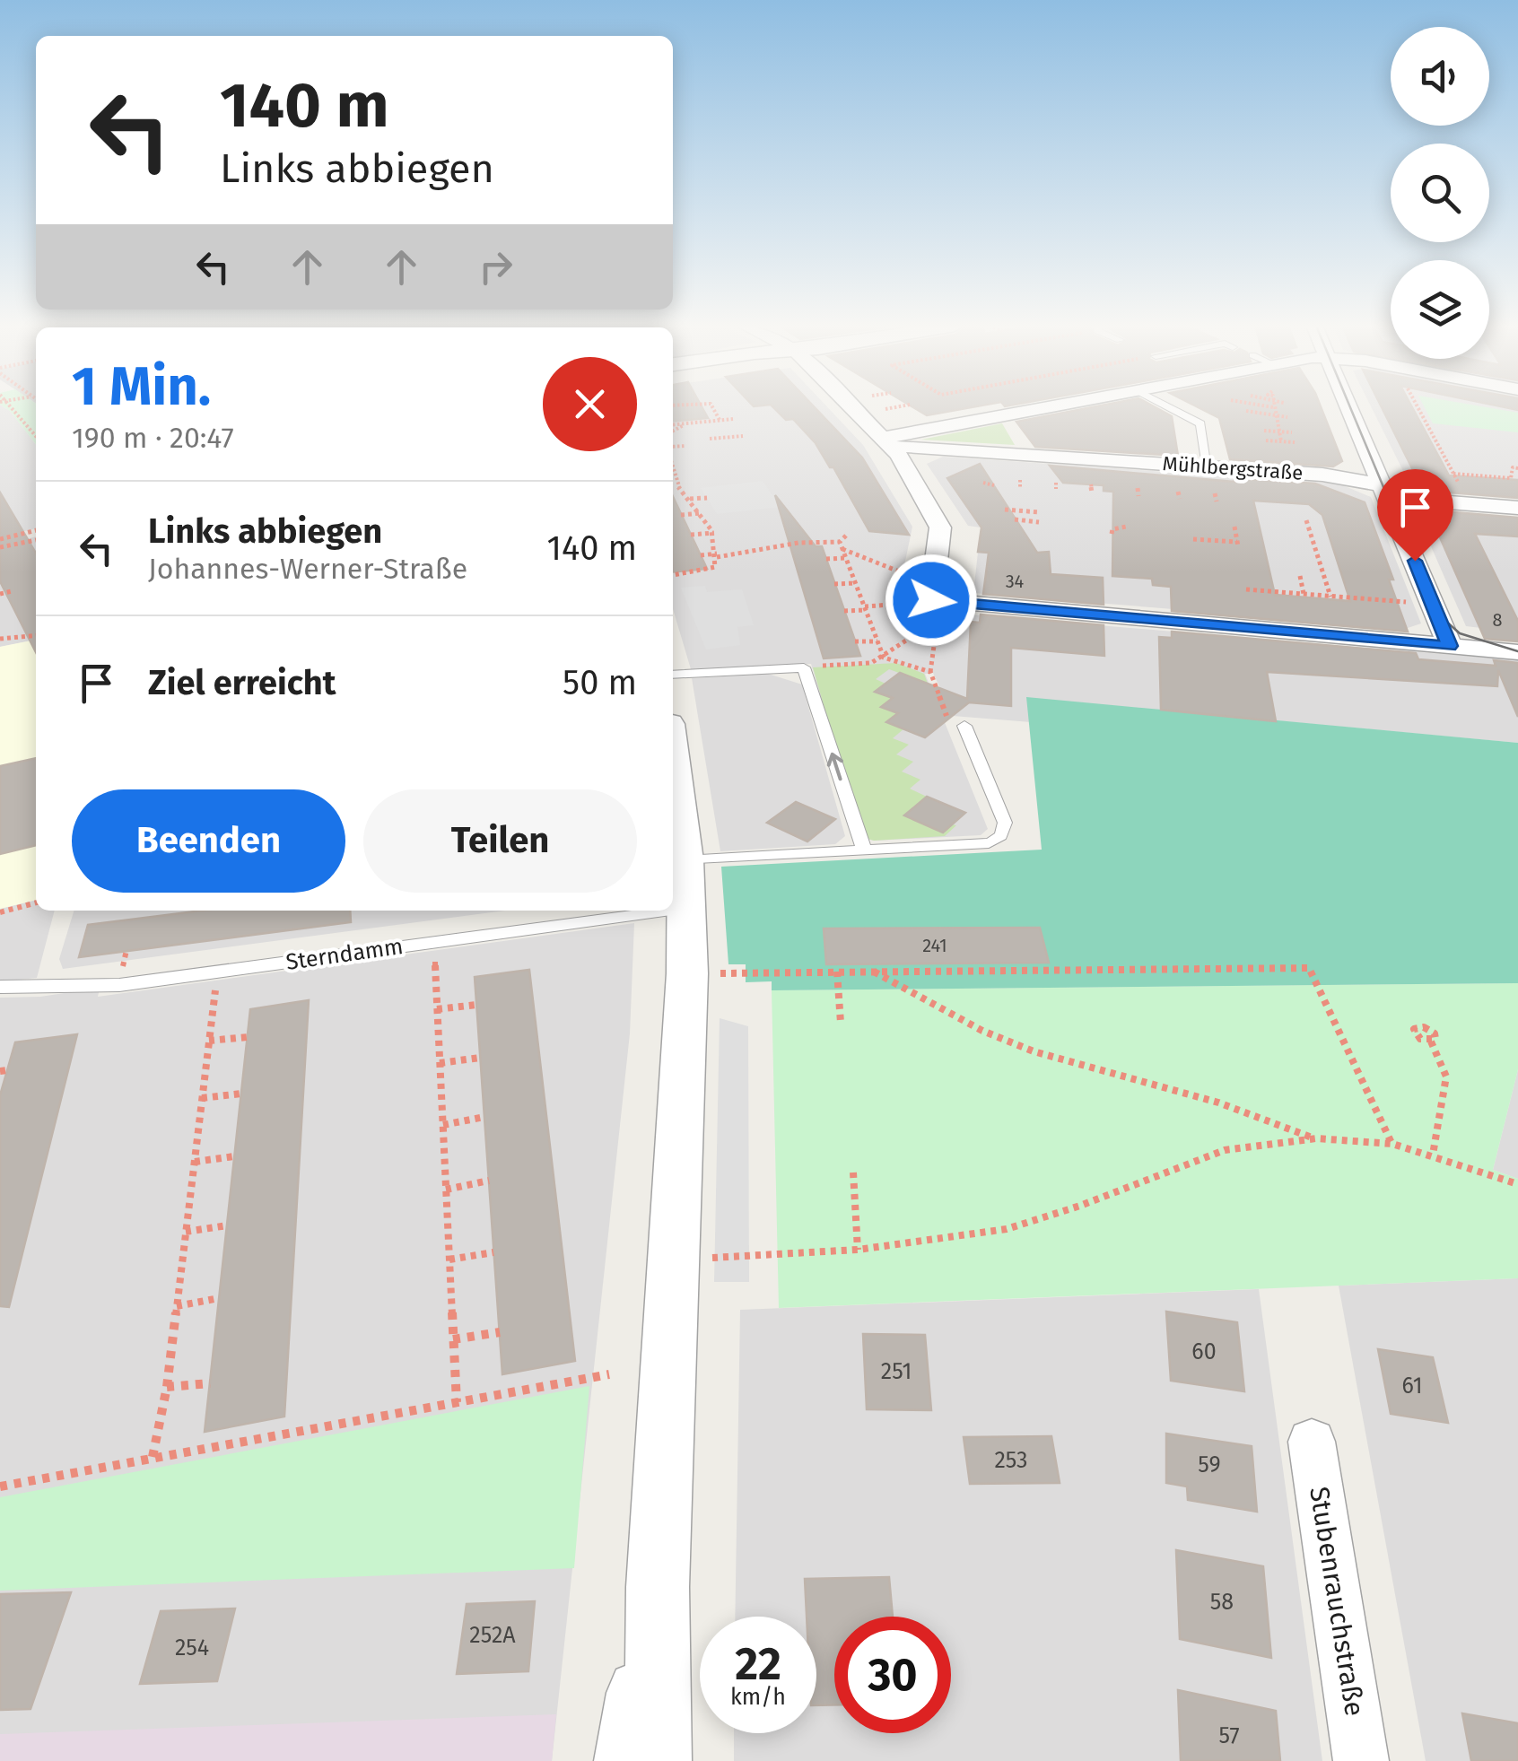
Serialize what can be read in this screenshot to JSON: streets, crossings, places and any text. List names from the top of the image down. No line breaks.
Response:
{"streets":{"street":["Mühlbergstraße","Stubenrauchstraße"],"lane":["Sterndamm"]},"house_numbers":["34","8","241","60","251","61","253","59","58","252A","254","57"],"page":{"turn":["140 m","Links abbiegen"],"heading":["1 Min.","190 m · 20:47"],"list":[{"name":"Links abbiegen","note":"Johannes-Werner-Straße","value":"140 m"},{"name":"Ziel erreicht","value":"50 m"}],"buttons":["Beenden","Teilen"],"speed":"22 km/h","limit":"30"}}
